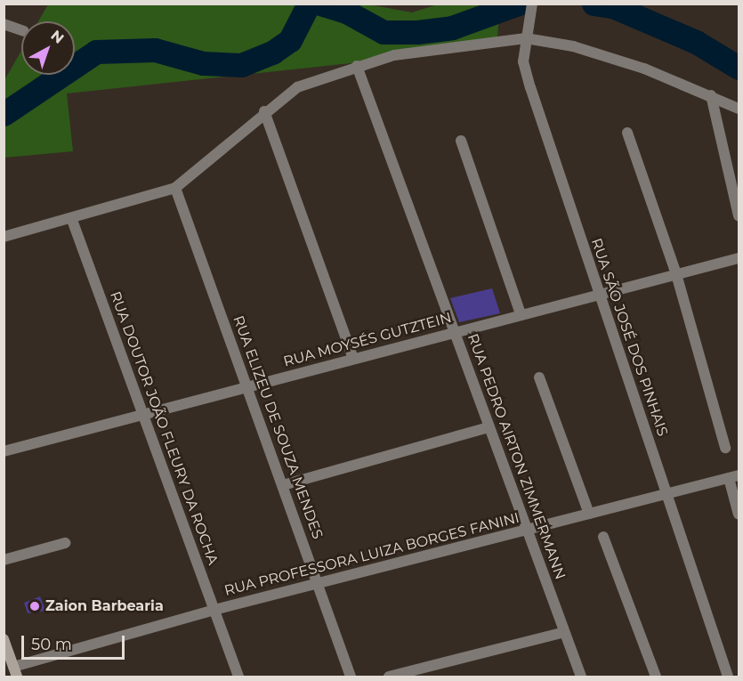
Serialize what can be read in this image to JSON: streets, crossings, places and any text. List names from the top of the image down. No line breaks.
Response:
{"streets":{"street":["RUA SÃO JOSÉ DOS PINHAIS","RUA MOYSÉS GUTZTEIN","RUA ELIZEU DE SOUZA MENDES","RUA DOUTOR JOÃO FLEURY DA ROCHA","RUA PEDRO AIRTON ZIMMERMANN","RUA PROFESSORA LUIZA BORGES FANINI"]},"crossings":[["RUA SÃO JOSÉ DOS PINHAIS","RUA MOYSÉS GUTZTEIN"],["RUA SÃO JOSÉ DOS PINHAIS","RUA PROFESSORA LUIZA BORGES FANINI"],["RUA MOYSÉS GUTZTEIN","RUA ELIZEU DE SOUZA MENDES"],["RUA MOYSÉS GUTZTEIN","RUA DOUTOR JOÃO FLEURY DA ROCHA"],["RUA MOYSÉS GUTZTEIN","RUA PEDRO AIRTON ZIMMERMANN"],["RUA ELIZEU DE SOUZA MENDES","RUA PROFESSORA LUIZA BORGES FANINI"],["RUA DOUTOR JOÃO FLEURY DA ROCHA","RUA PROFESSORA LUIZA BORGES FANINI"],["RUA PEDRO AIRTON ZIMMERMANN","RUA PROFESSORA LUIZA BORGES FANINI"]],"places":["Zaion Barbearia"],"scale_bar":"50 m","north":"top right"}
